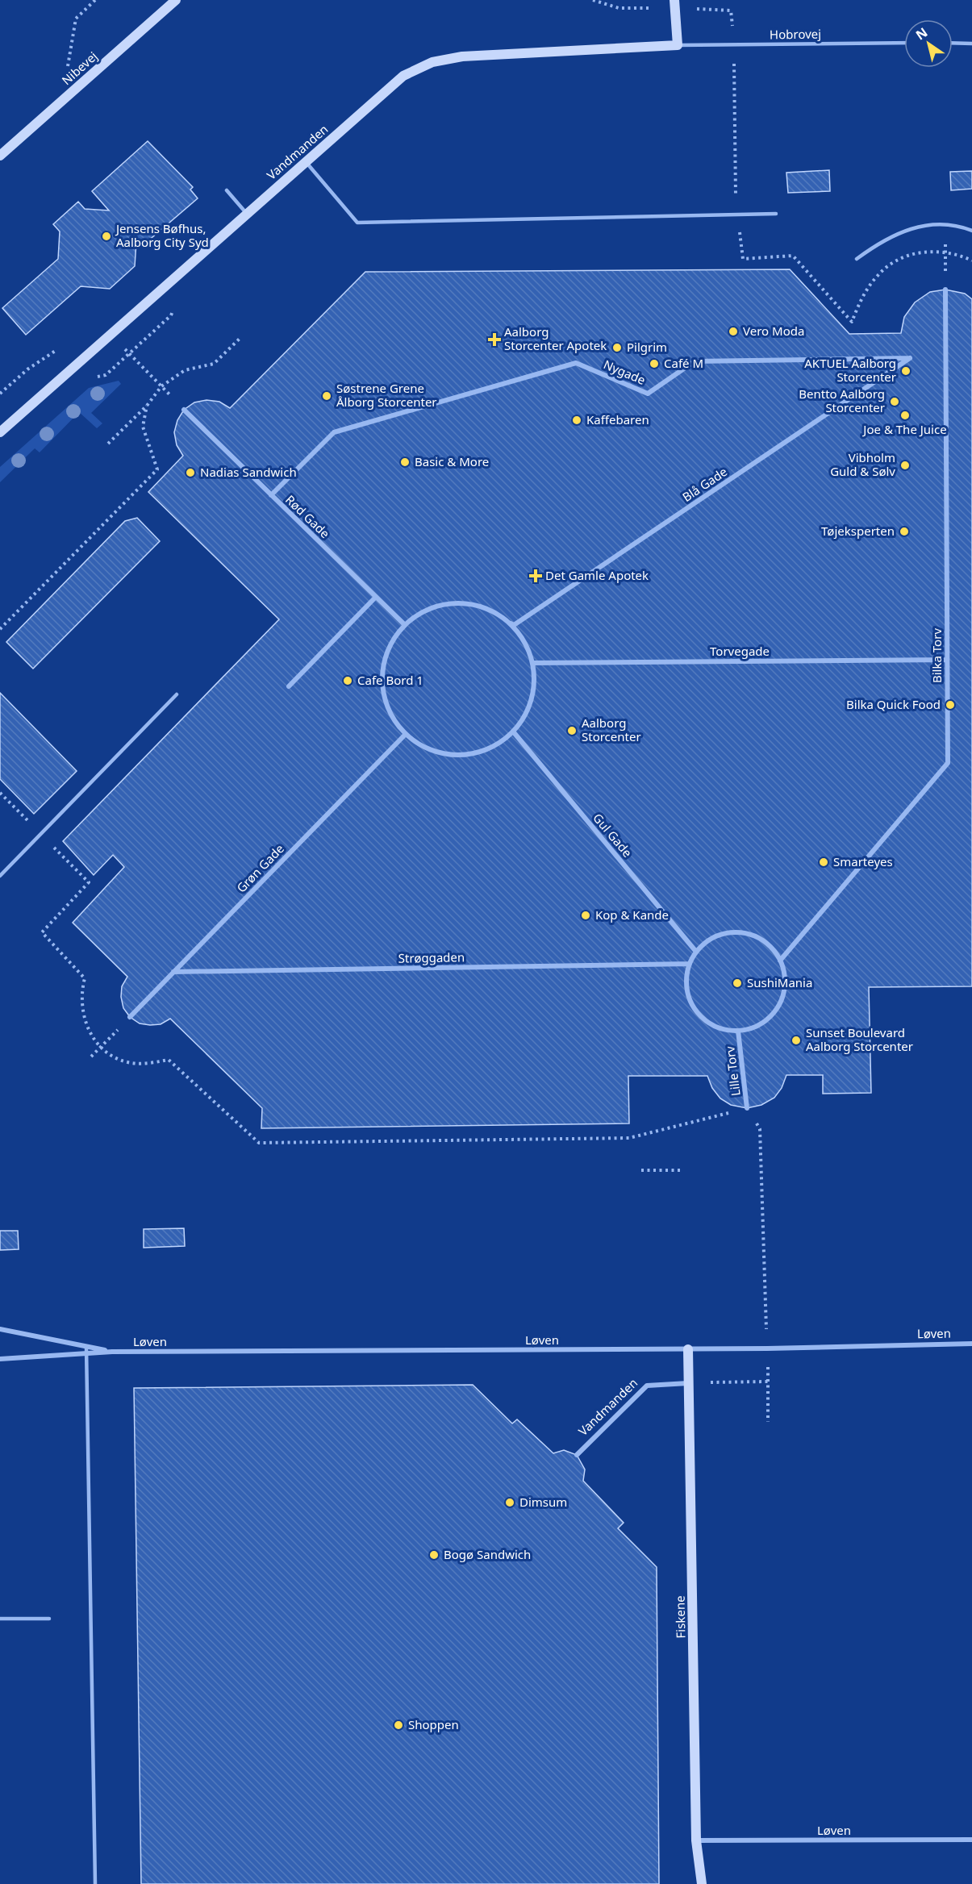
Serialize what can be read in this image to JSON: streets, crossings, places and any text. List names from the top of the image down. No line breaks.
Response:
{"streets":{"street":["Nibevej","Vandmanden","Nygade","Blå Gade","Rød Gade","Torvegade","Bilka Torv","Gul Gade","Grøn Gade","Strøggaden","Lille Torv","Løven","Fiskene"],"lane":["Hobrovej"]},"crossings":[["Hobrovej","Vandmanden"],["Vandmanden","Fiskene"],["Nygade","Blå Gade"],["Nygade","Rød Gade"],["Blå Gade","Rød Gade"],["Blå Gade","Torvegade"],["Blå Gade","Gul Gade"],["Blå Gade","Grøn Gade"],["Rød Gade","Torvegade"],["Rød Gade","Gul Gade"],["Rød Gade","Grøn Gade"],["Torvegade","Bilka Torv"],["Torvegade","Gul Gade"],["Torvegade","Grøn Gade"],["Bilka Torv","Gul Gade"],["Bilka Torv","Strøggaden"],["Bilka Torv","Lille Torv"],["Gul Gade","Grøn Gade"],["Gul Gade","Strøggaden"],["Gul Gade","Lille Torv"],["Grøn Gade","Strøggaden"],["Strøggaden","Lille Torv"],["Løven","Fiskene"]],"places":{"other":["Jensens Bøfhus, Aalborg City Syd","Vero Moda","Pilgrim","Café M","AKTUEL Aalborg Storcenter","Søstrene Grene Ålborg Storcenter","Bentto Aalborg Storcenter","Joe & The Juice","Kaffebaren","Basic & More","Vibholm Guld & Sølv","Nadias Sandwich","Tøjeksperten","Cafe Bord 1","Bilka Quick Food","Aalborg Storcenter","Smarteyes","Kop & Kande","SushiMania","Sunset Boulevard Aalborg Storcenter","Dimsum","Bogø Sandwich","Shoppen"],"health":["Aalborg Storcenter Apotek","Det Gamle Apotek"]},"north":"top left"}
